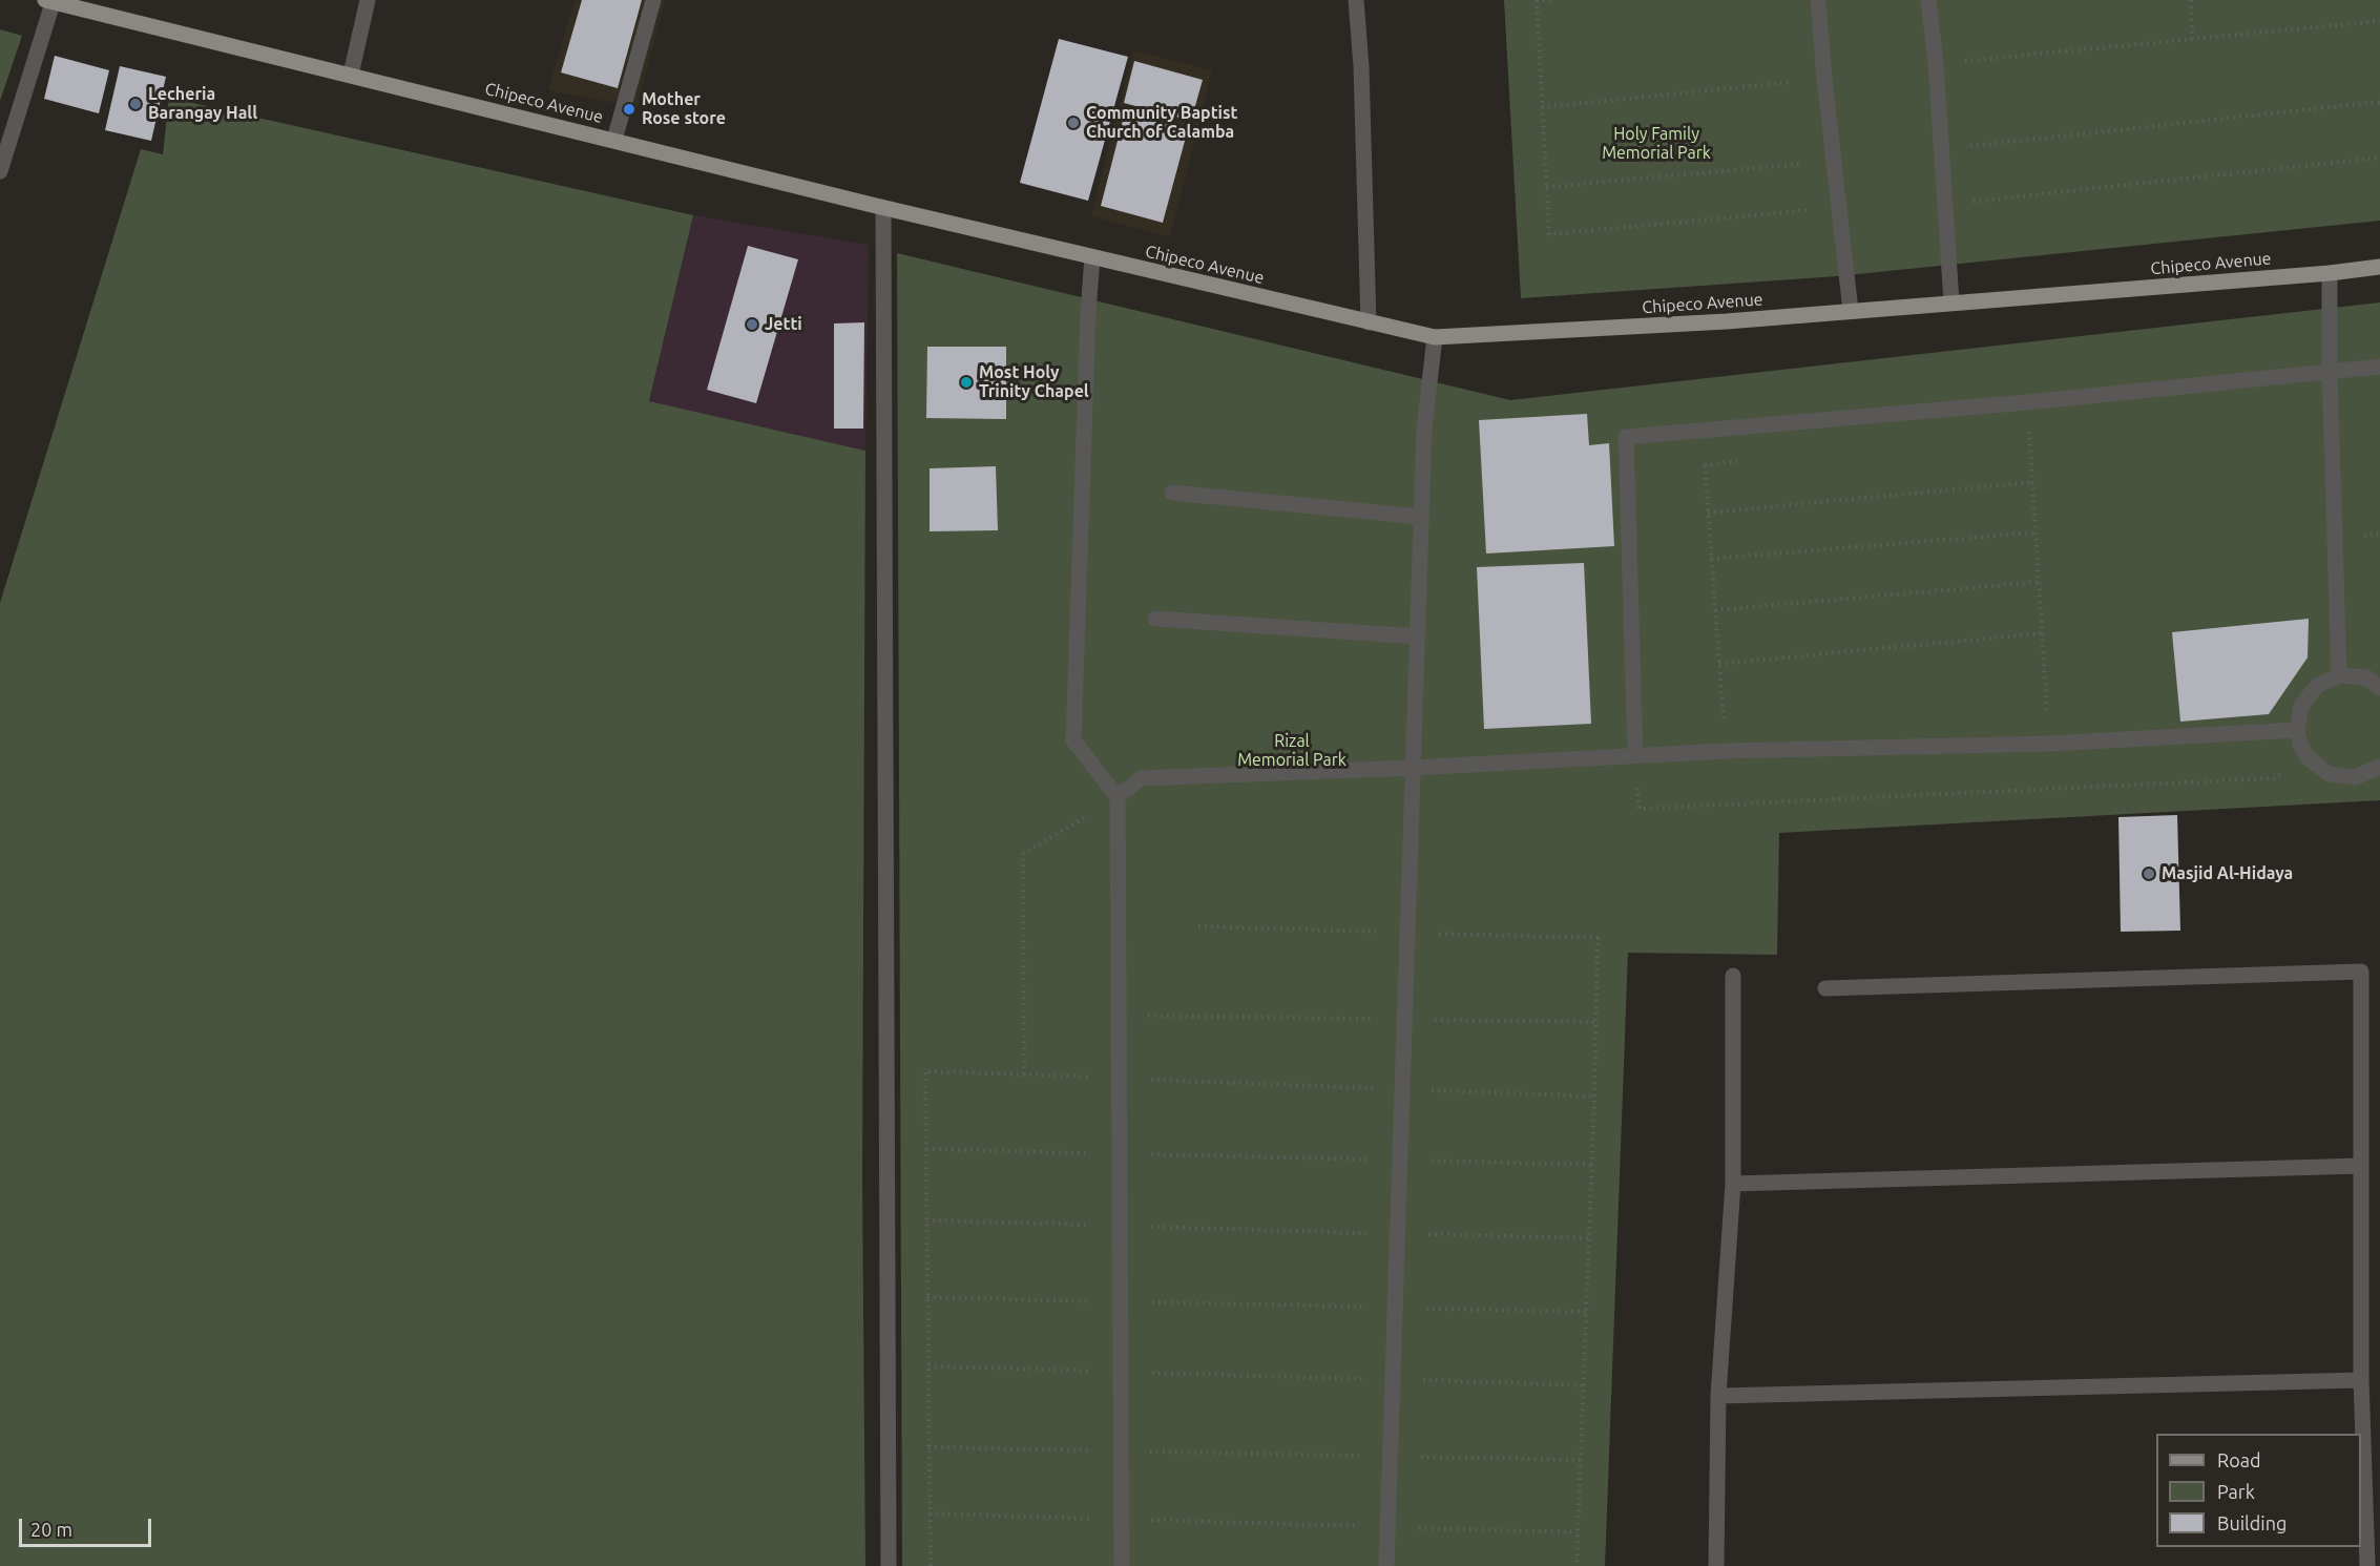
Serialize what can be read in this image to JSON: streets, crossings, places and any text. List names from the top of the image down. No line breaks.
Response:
{"streets":{"main road":["Chipeco Avenue"]},"parks":["Holy Family Memorial Park","Rizal Memorial Park"],"places":["Lecheria Barangay Hall","Mother Rose store","Community Baptist Church of Calamba","Jetti","Most Holy Trinity Chapel","Masjid Al-Hidaya"],"legend":["Road","Park","Building"],"scale_bar":"20 m"}
